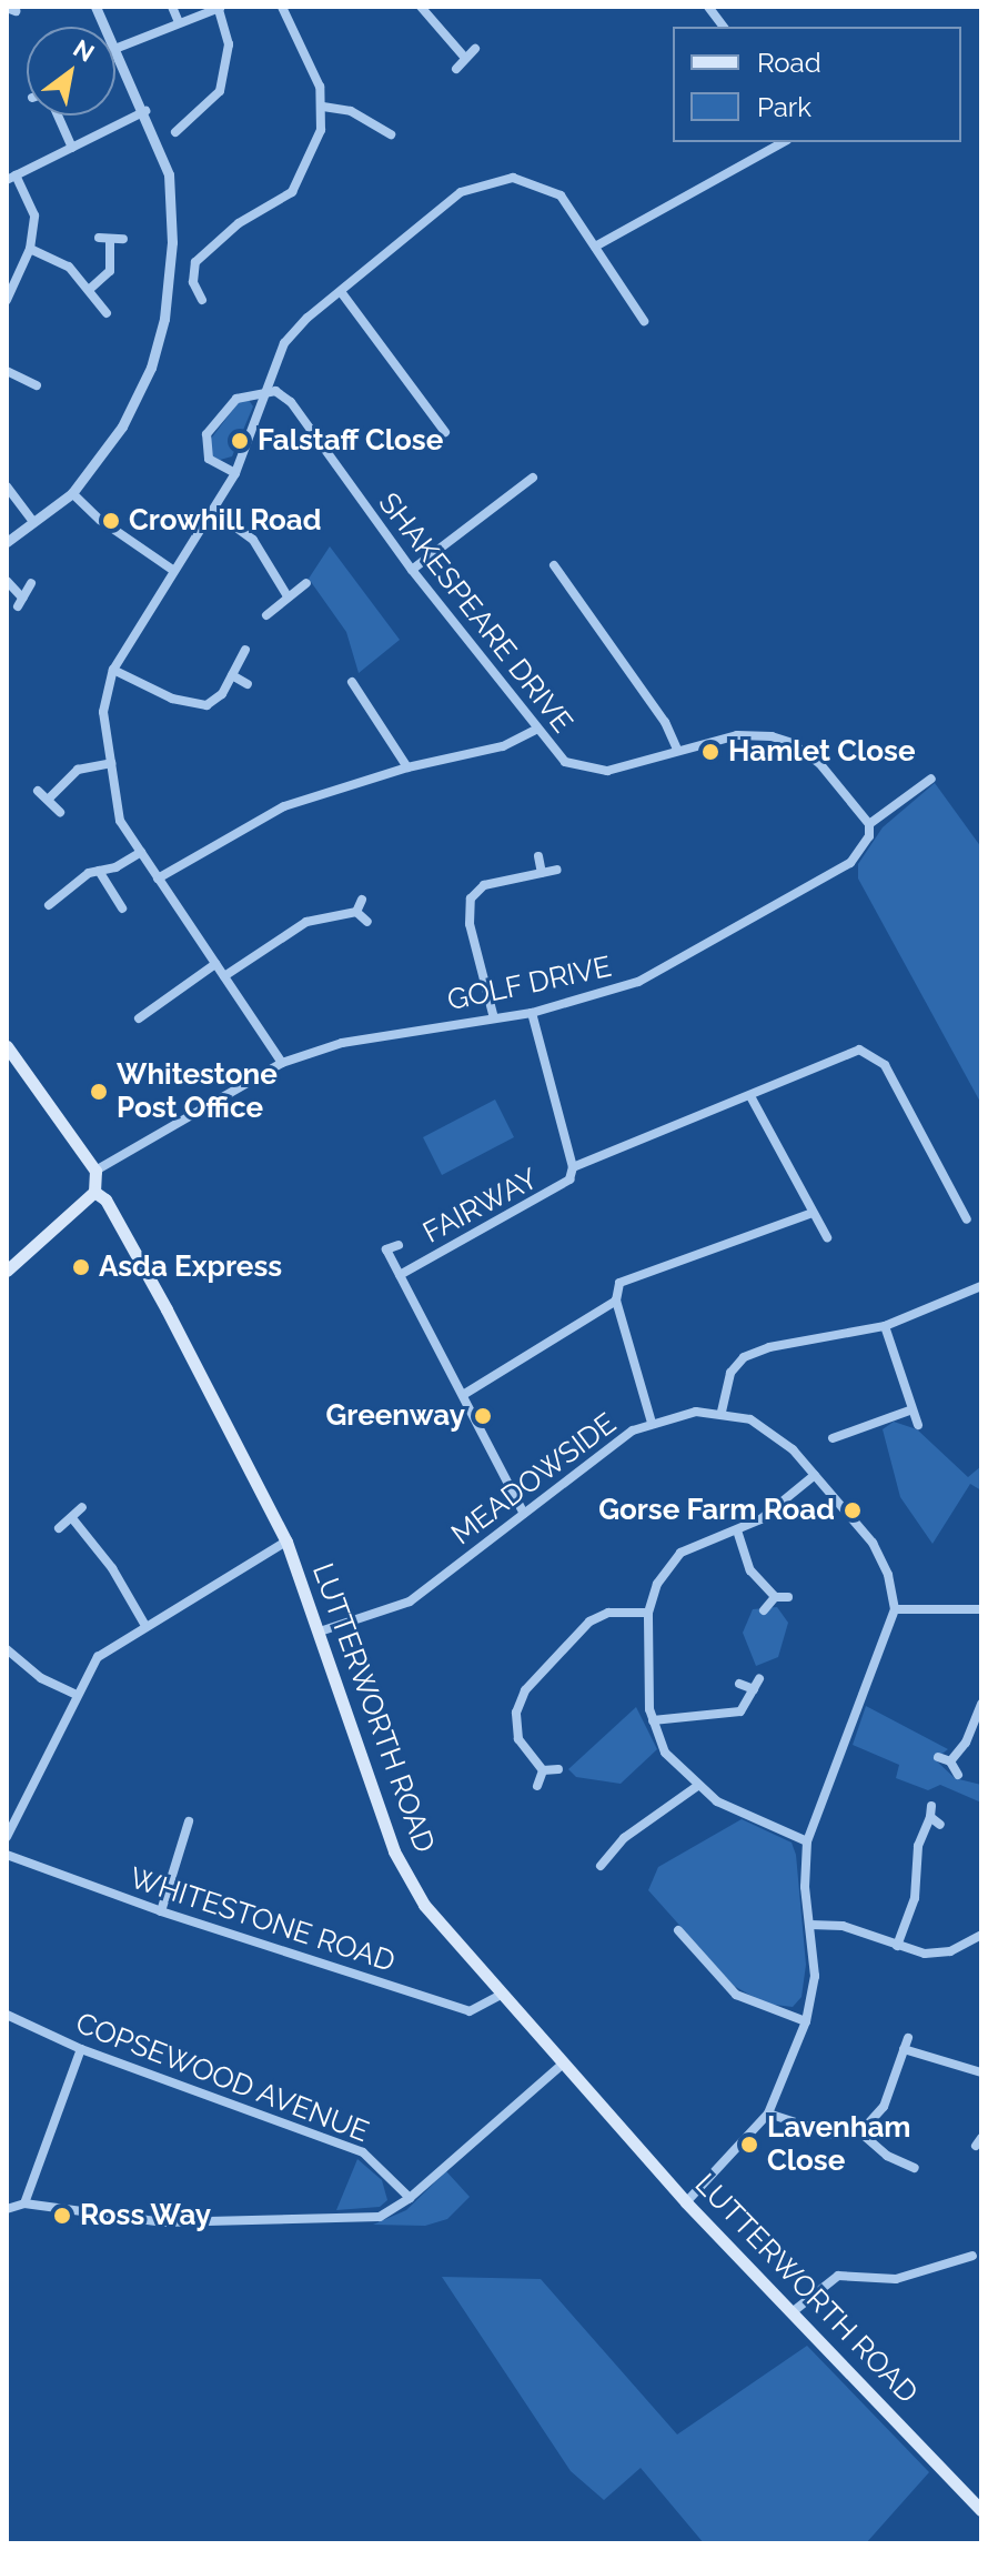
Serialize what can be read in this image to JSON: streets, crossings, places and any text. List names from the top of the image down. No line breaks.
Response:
{"streets":{"main road":["LUTTERWORTH ROAD"],"street":["SHAKESPEARE DRIVE","GOLF DRIVE","FAIRWAY","MEADOWSIDE","WHITESTONE ROAD","COPSEWOOD AVENUE"]},"crossings":[["SHAKESPEARE DRIVE","GOLF DRIVE"],["GOLF DRIVE","FAIRWAY"],["FAIRWAY","MEADOWSIDE"],["MEADOWSIDE","LUTTERWORTH ROAD"],["LUTTERWORTH ROAD","WHITESTONE ROAD"]],"places":["Falstaff Close","Crowhill Road","Hamlet Close","Whitestone Post Office","Asda Express","Greenway","Gorse Farm Road","Lavenham Close","Ross Way"],"legend":["Road","Park"],"north":"top right"}
